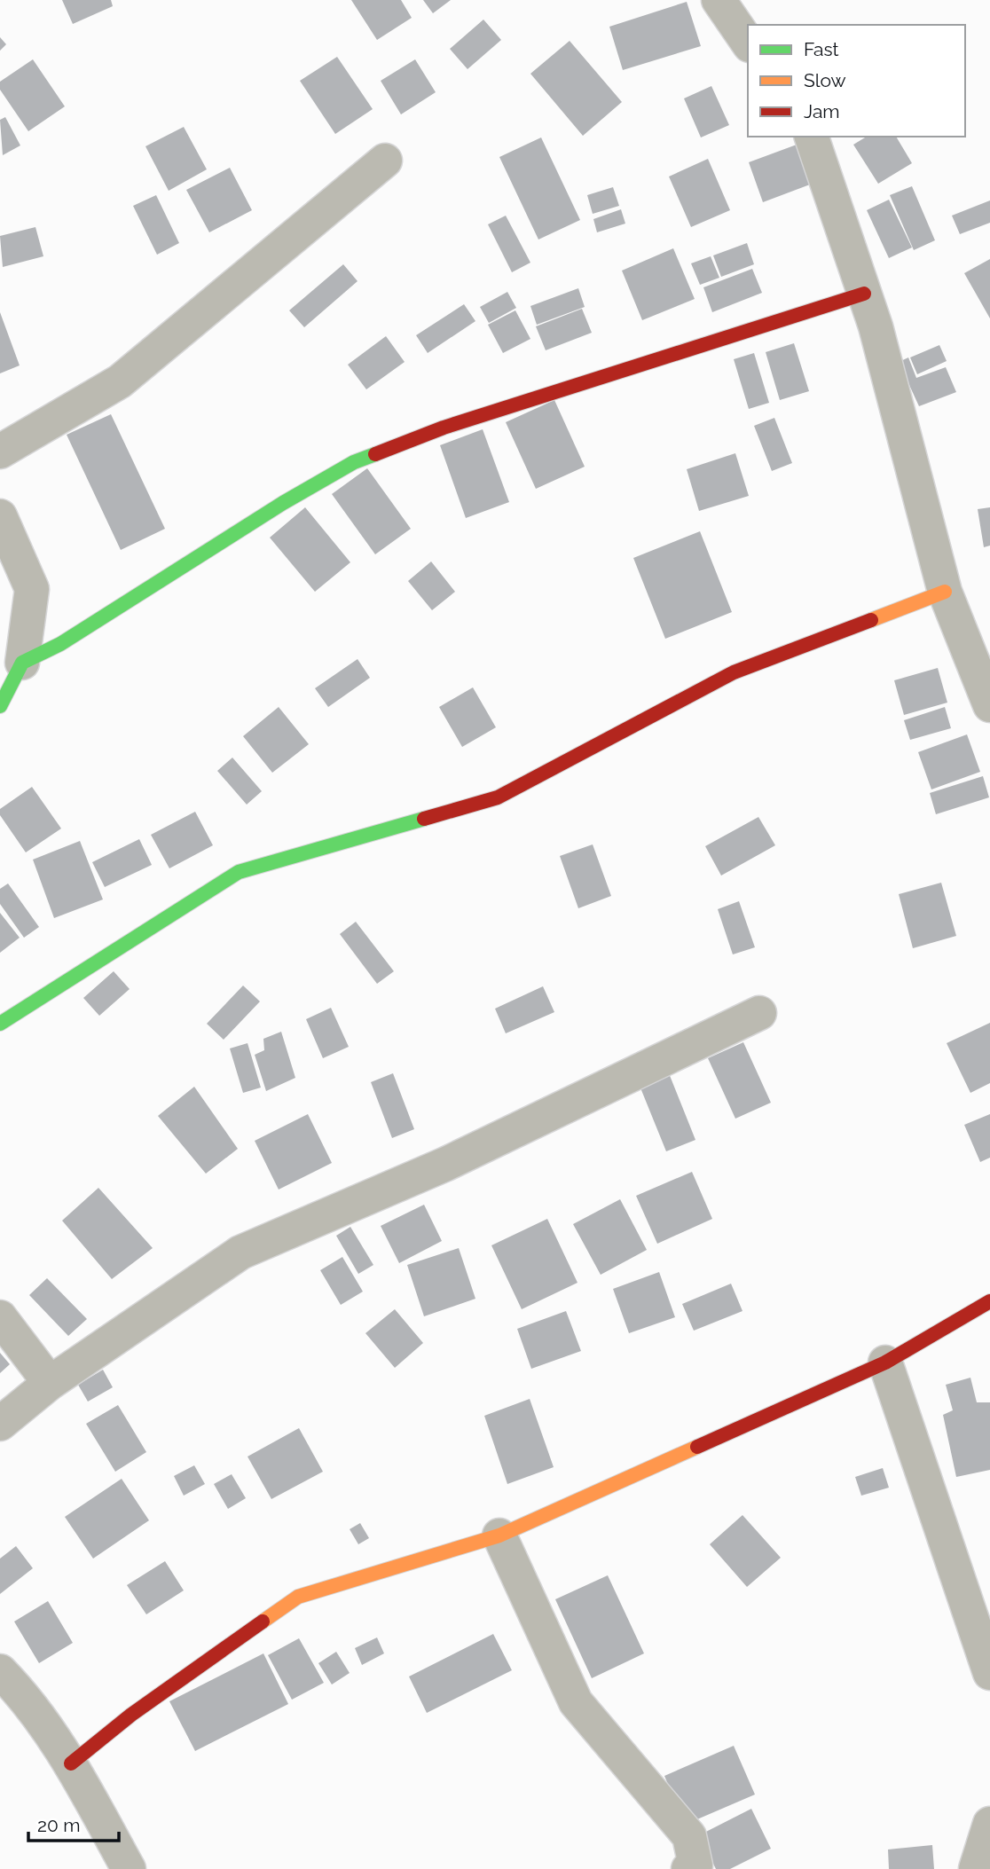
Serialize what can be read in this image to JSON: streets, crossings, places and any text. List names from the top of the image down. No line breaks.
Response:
{"legend":["Fast","Slow","Jam"],"scale_bar":"20 m"}
